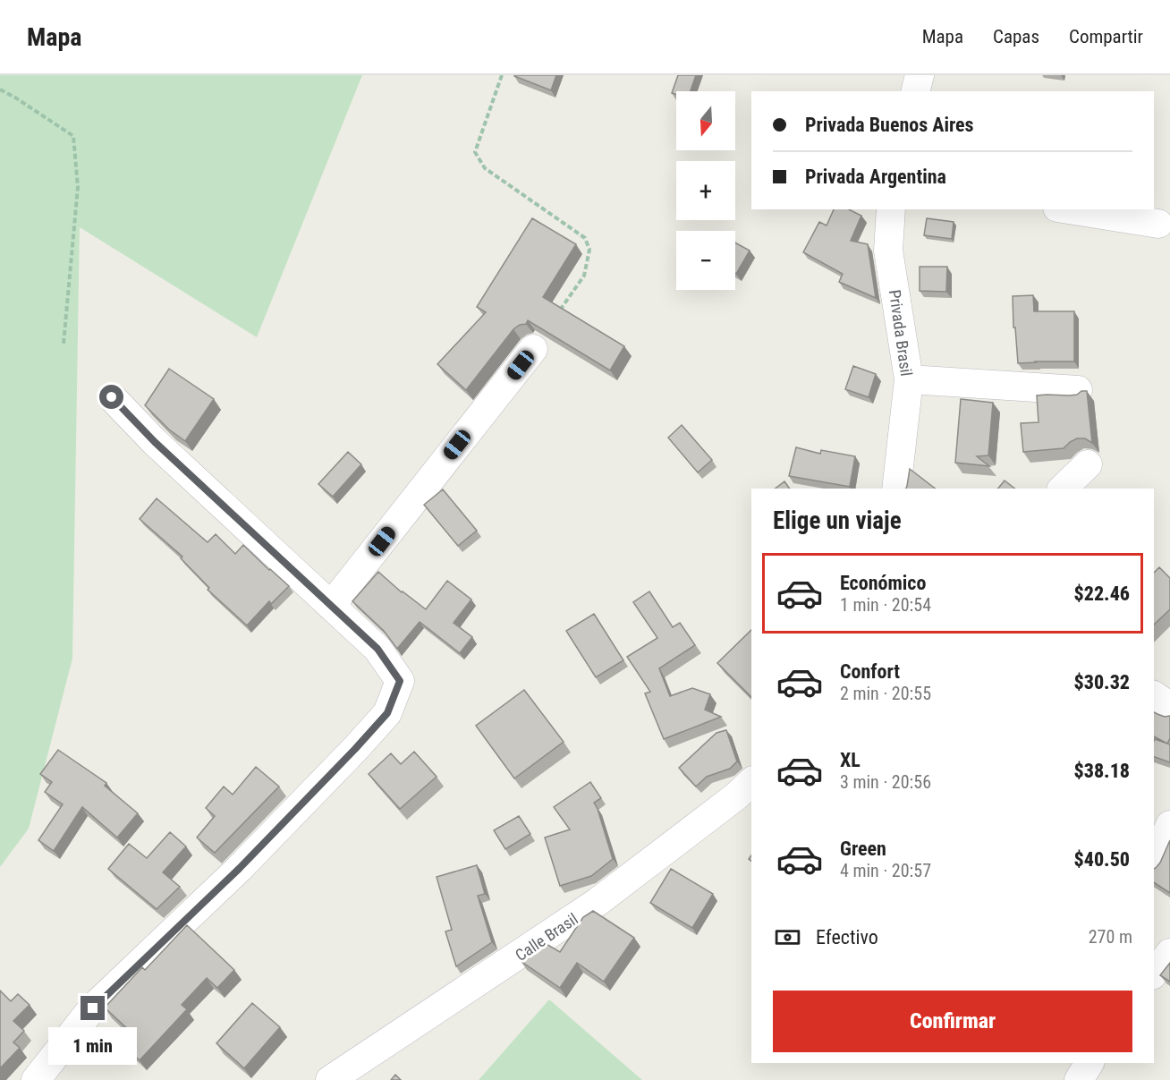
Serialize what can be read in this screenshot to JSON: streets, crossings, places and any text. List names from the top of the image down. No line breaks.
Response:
{"streets":{"street":["Privada Brasil","Calle Brasil"]},"north":"bottom","page":{"header":"Mapa","nav":["Mapa","Capas","Compartir"],"map_buttons":["+","−"],"banner":["Privada Buenos Aires","Privada Argentina"],"heading":"Elige un viaje","list":[{"name":"Económico","note":"1 min · 20:54","value":"$22.46"},{"name":"Confort","note":"2 min · 20:55","value":"$30.32"},{"name":"XL","note":"3 min · 20:56","value":"$38.18"},{"name":"Green","note":"4 min · 20:57","value":"$40.50"}],"pay":["Efectivo","270 m"],"buttons":"Confirmar","bubble":"1 min"}}
